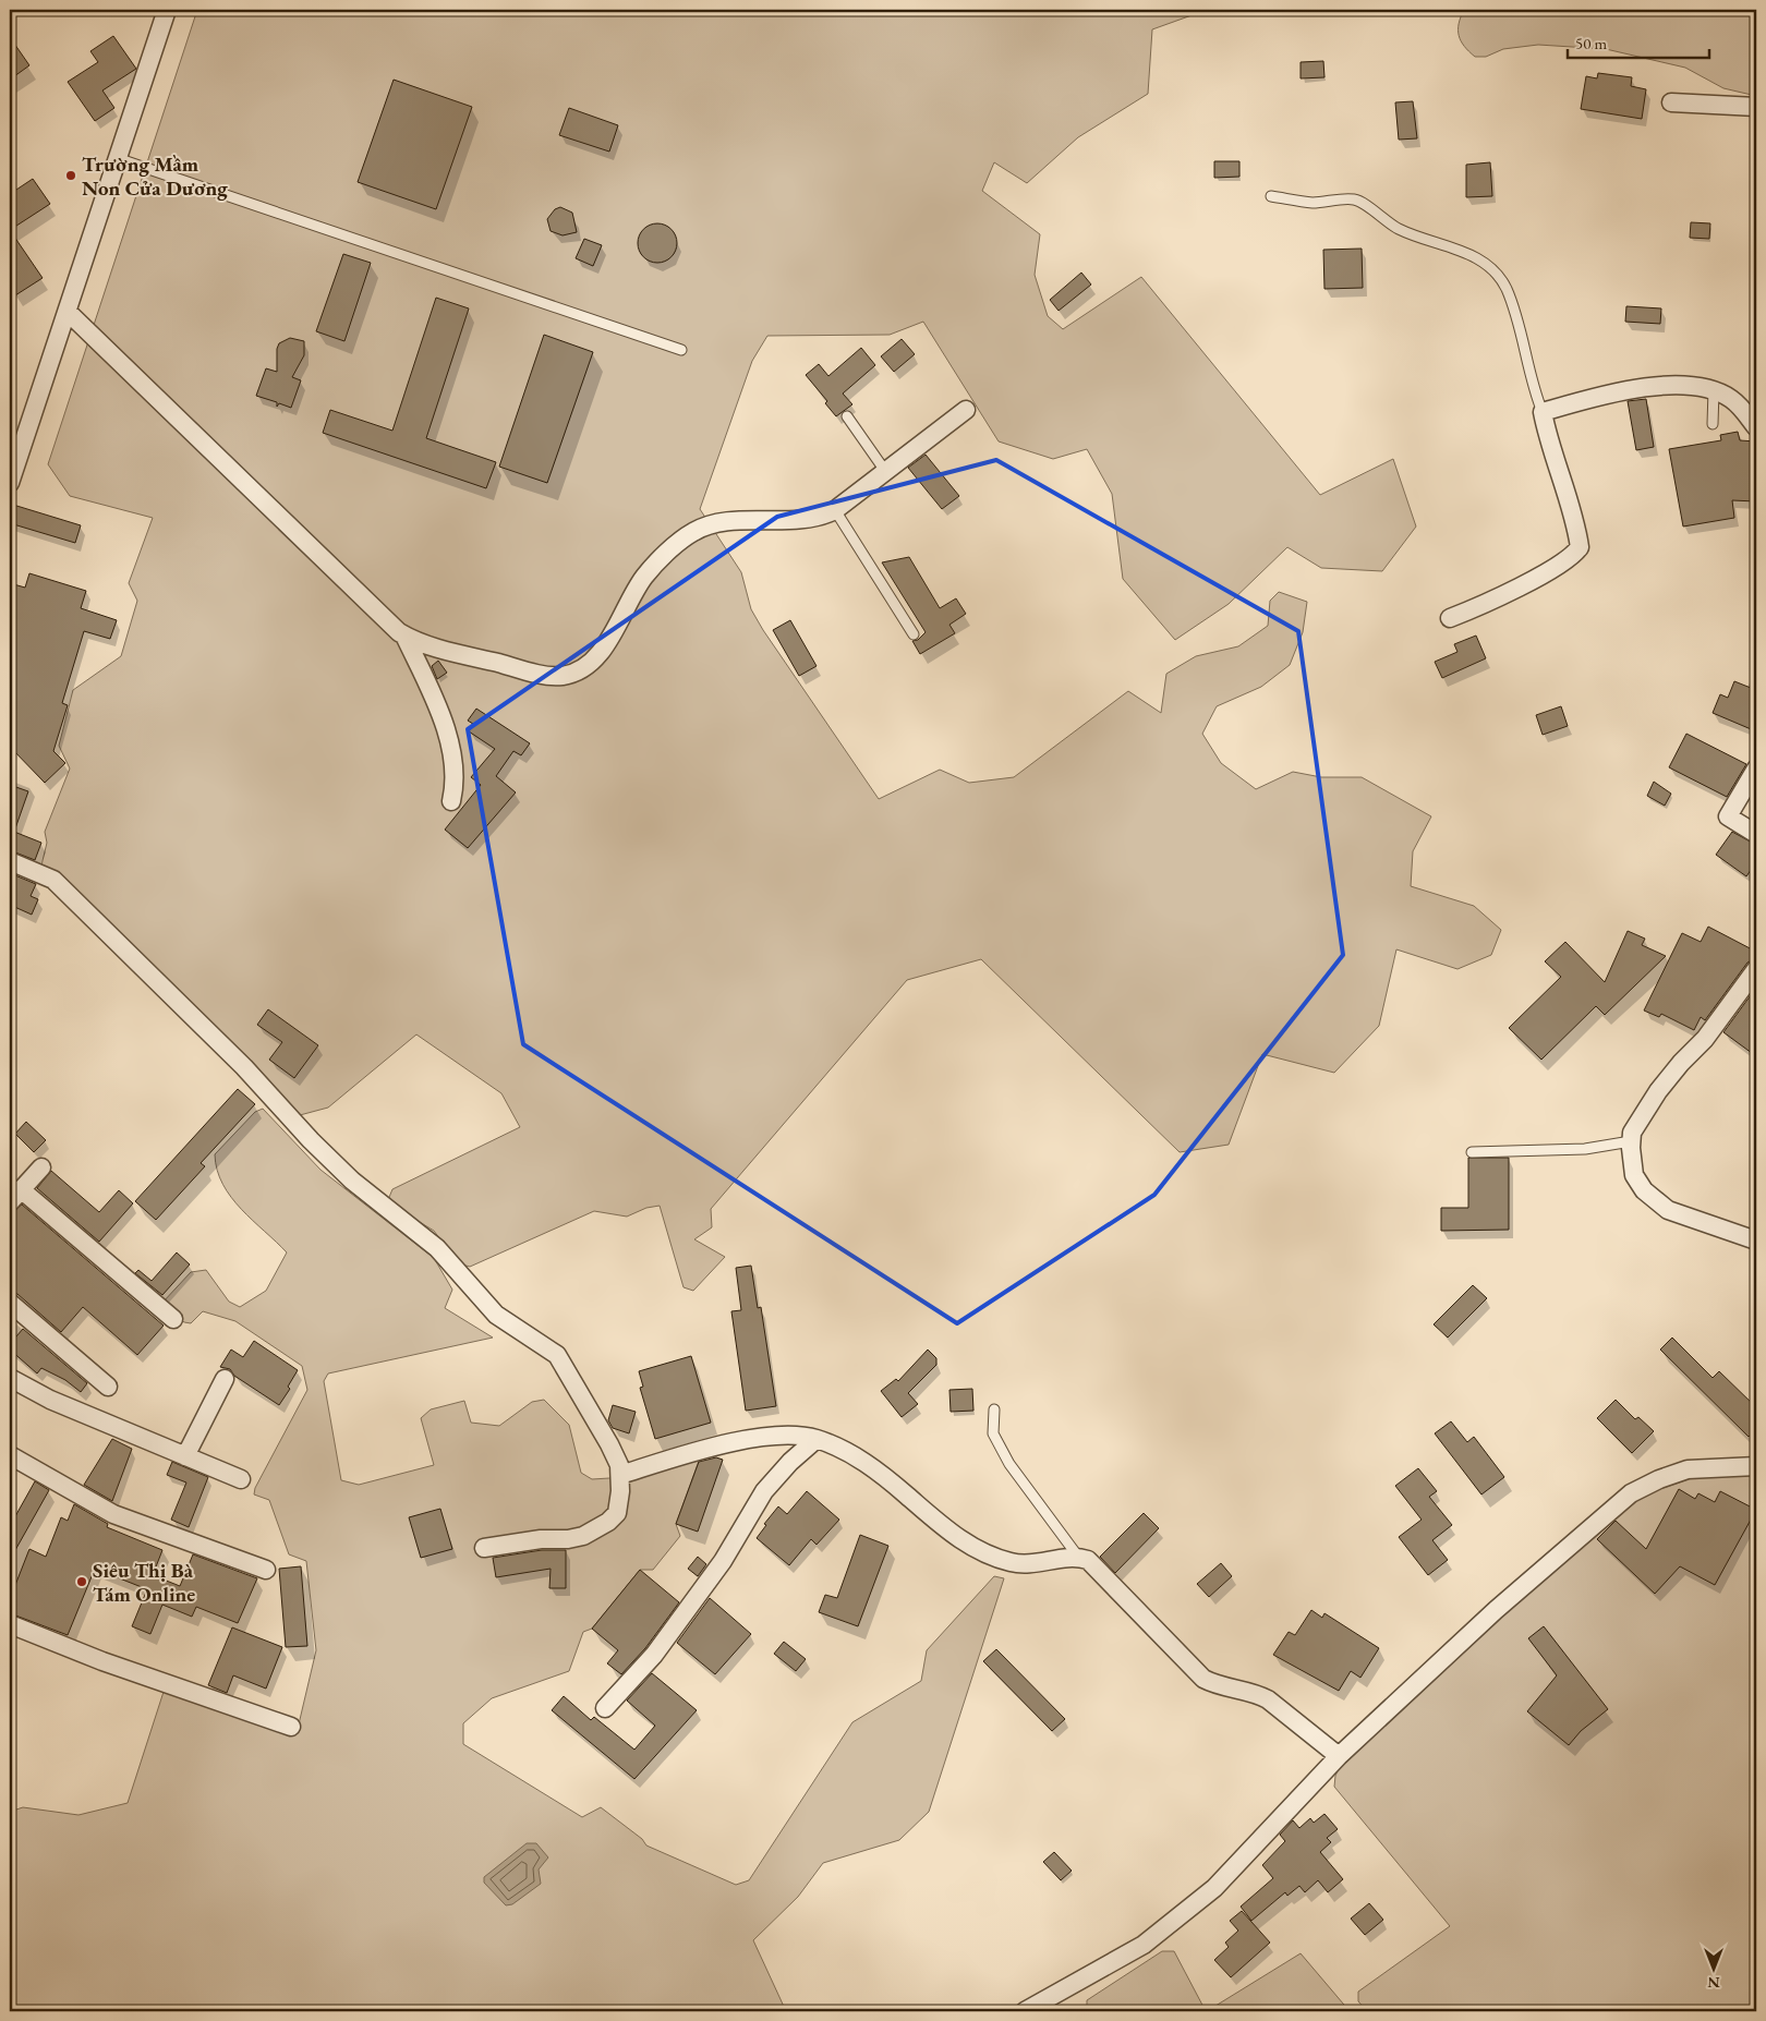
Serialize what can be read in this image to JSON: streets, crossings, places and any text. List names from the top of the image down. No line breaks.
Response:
{"places":["Trường Mầm Non Cửa Dương","Siêu Thị Bà Tám Online"],"scale_bar":"50 m","north":"bottom"}
